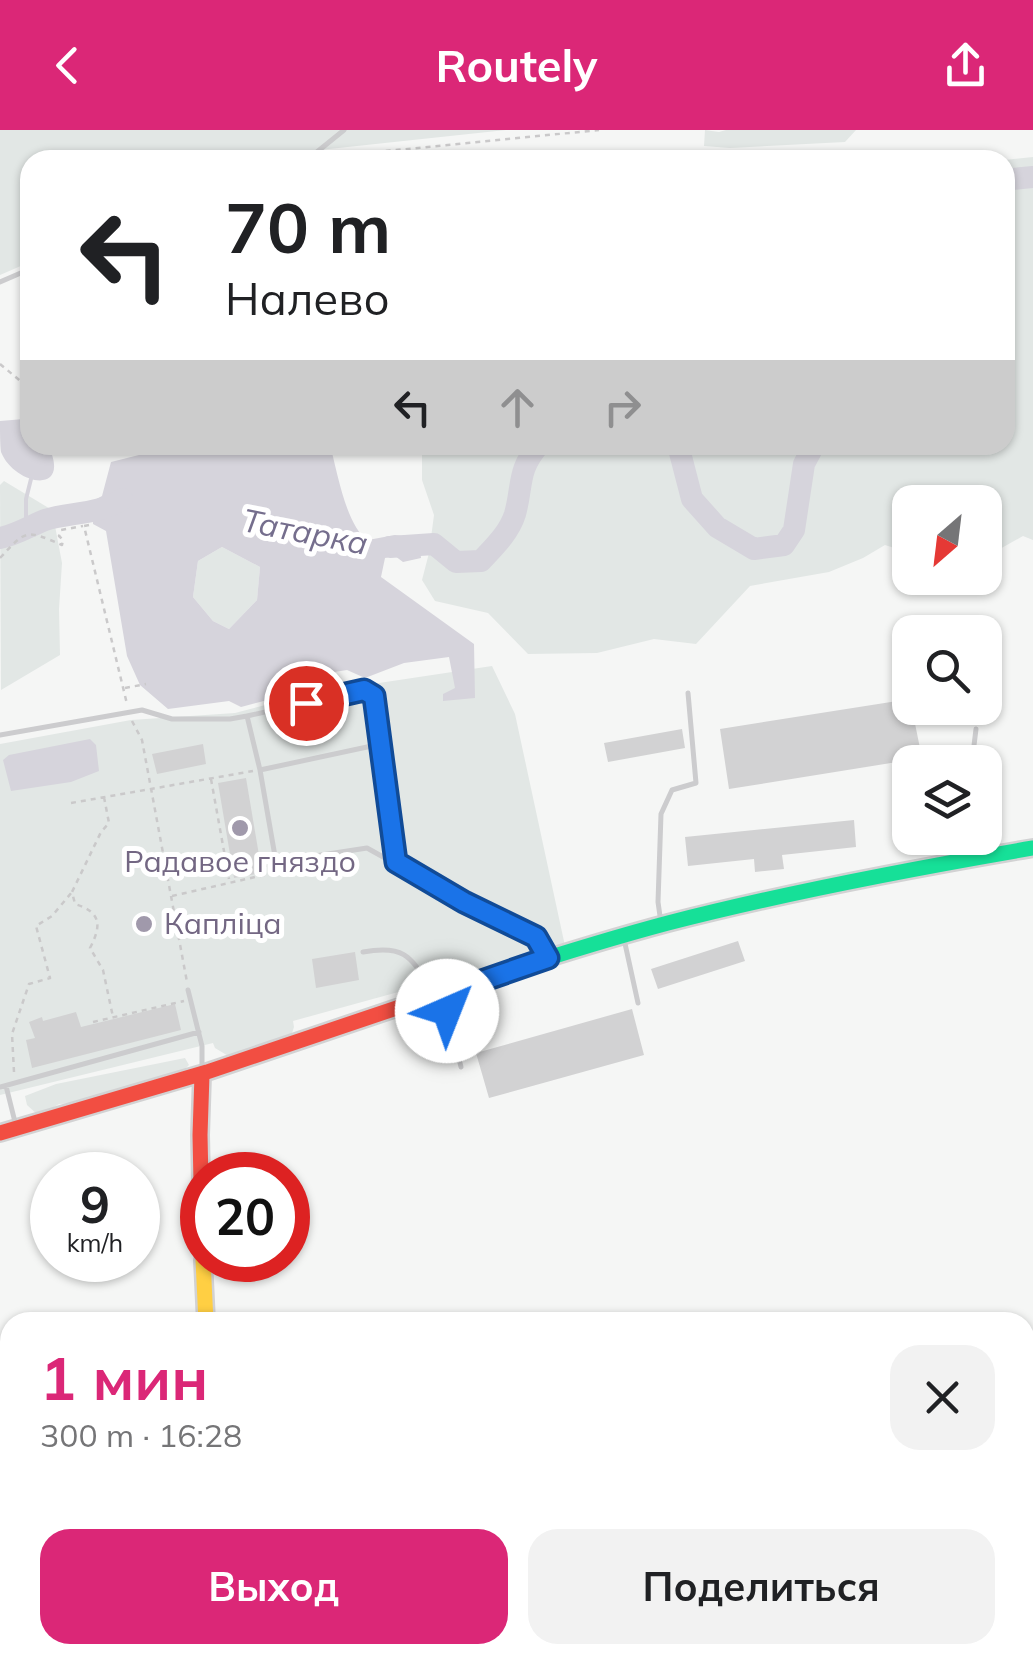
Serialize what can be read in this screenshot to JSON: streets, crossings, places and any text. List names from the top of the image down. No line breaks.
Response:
{"water":["Татарка"],"places":["Радавое гняздо","Капліца"],"north":"bottom left","page":{"header":"Routely","turn":["70 m","Налево"],"speed":"9 km/h","limit":"20","heading":["1 мин","300 m · 16:28"],"buttons":["Выход","Поделиться"]}}
